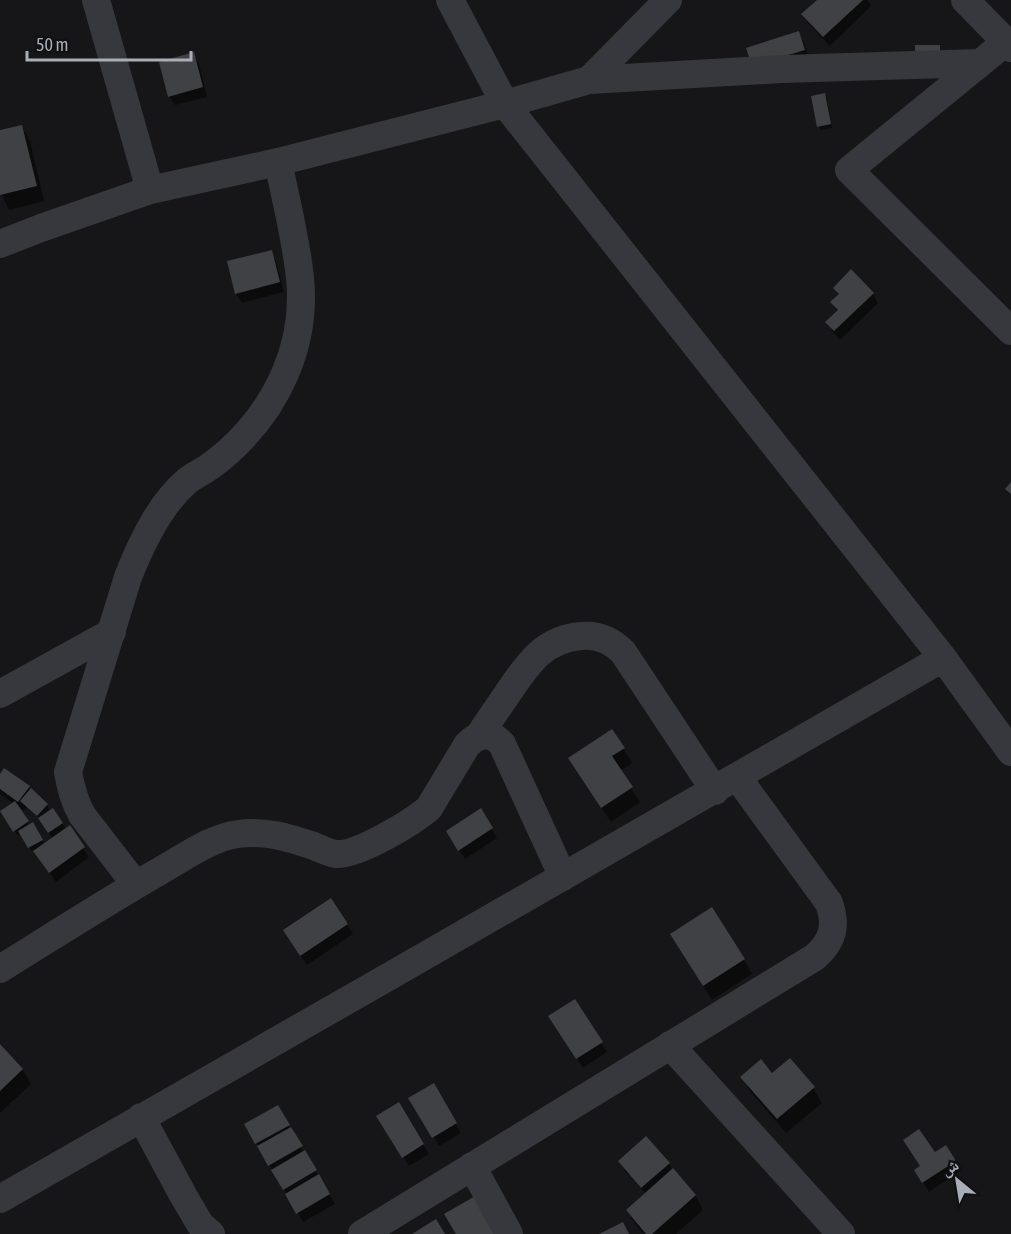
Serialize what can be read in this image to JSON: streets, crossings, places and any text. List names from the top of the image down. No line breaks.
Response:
{"scale_bar":"50 m","north":"top left"}
